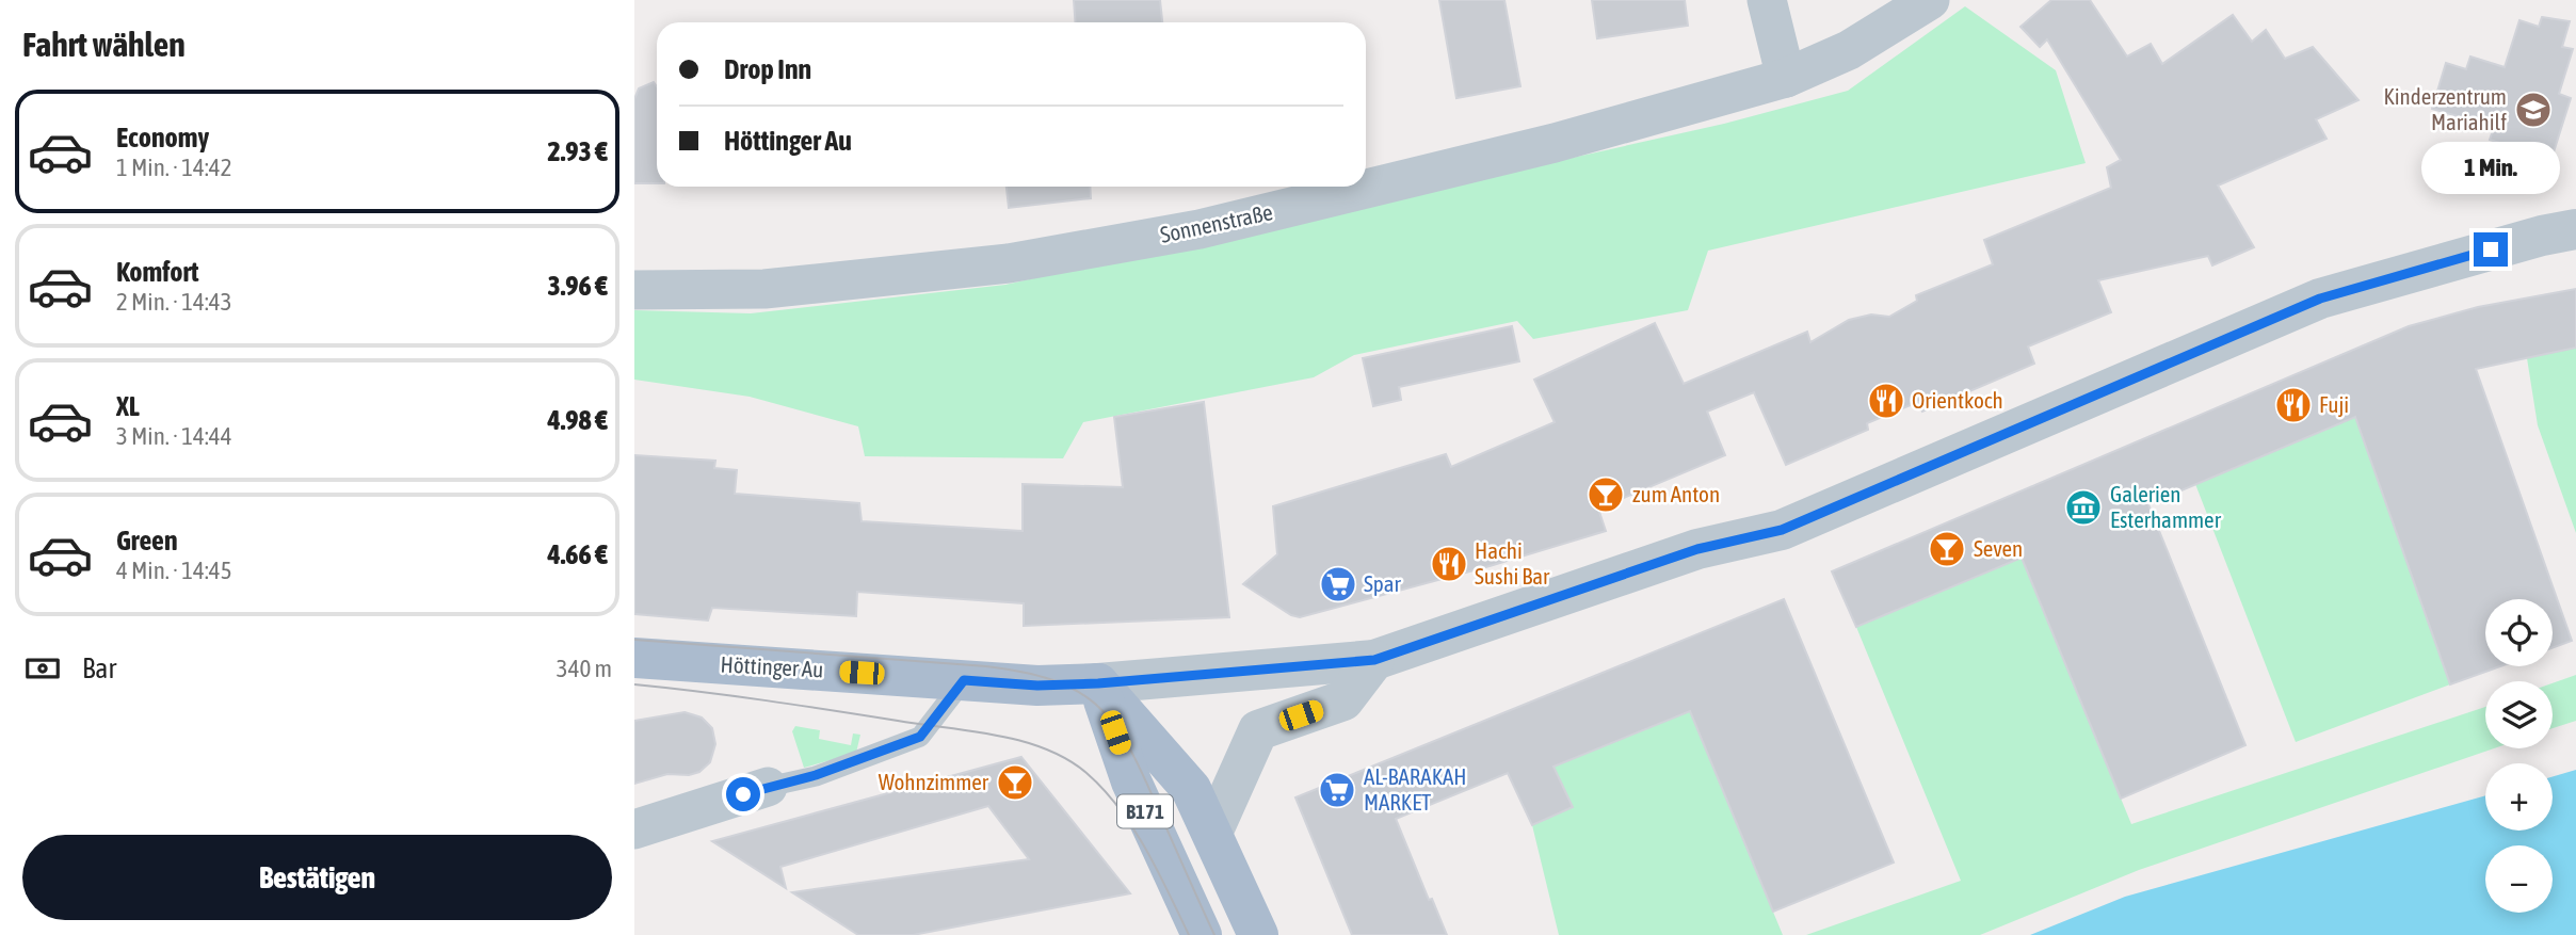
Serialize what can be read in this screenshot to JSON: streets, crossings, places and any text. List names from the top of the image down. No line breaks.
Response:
{"streets":{"main road":["Höttinger Au","B171"],"street":["Sonnenstraße"]},"crossings":[["Höttinger Au","B171"]],"places":{"school or university":["Kinderzentrum Mariahilf"],"restaurant":["Orientkoch","Fuji","Hachi Sushi Bar"],"bar":["zum Anton","Seven","Wohnzimmer"],"museum":["Galerien Esterhammer"],"supermarket":["Spar","AL-BARAKAH MARKET"]},"page":{"heading":"Fahrt wählen","banner":["Drop Inn","Höttinger Au"],"list":[{"name":"Economy","note":"1 Min. · 14:42","value":"2.93 €"},{"name":"Komfort","note":"2 Min. · 14:43","value":"3.96 €"},{"name":"XL","note":"3 Min. · 14:44","value":"4.98 €"},{"name":"Green","note":"4 Min. · 14:45","value":"4.66 €"}],"bubble":"1 Min.","map_buttons":["+","−"],"pay":["Bar","340 m"],"buttons":"Bestätigen"}}
